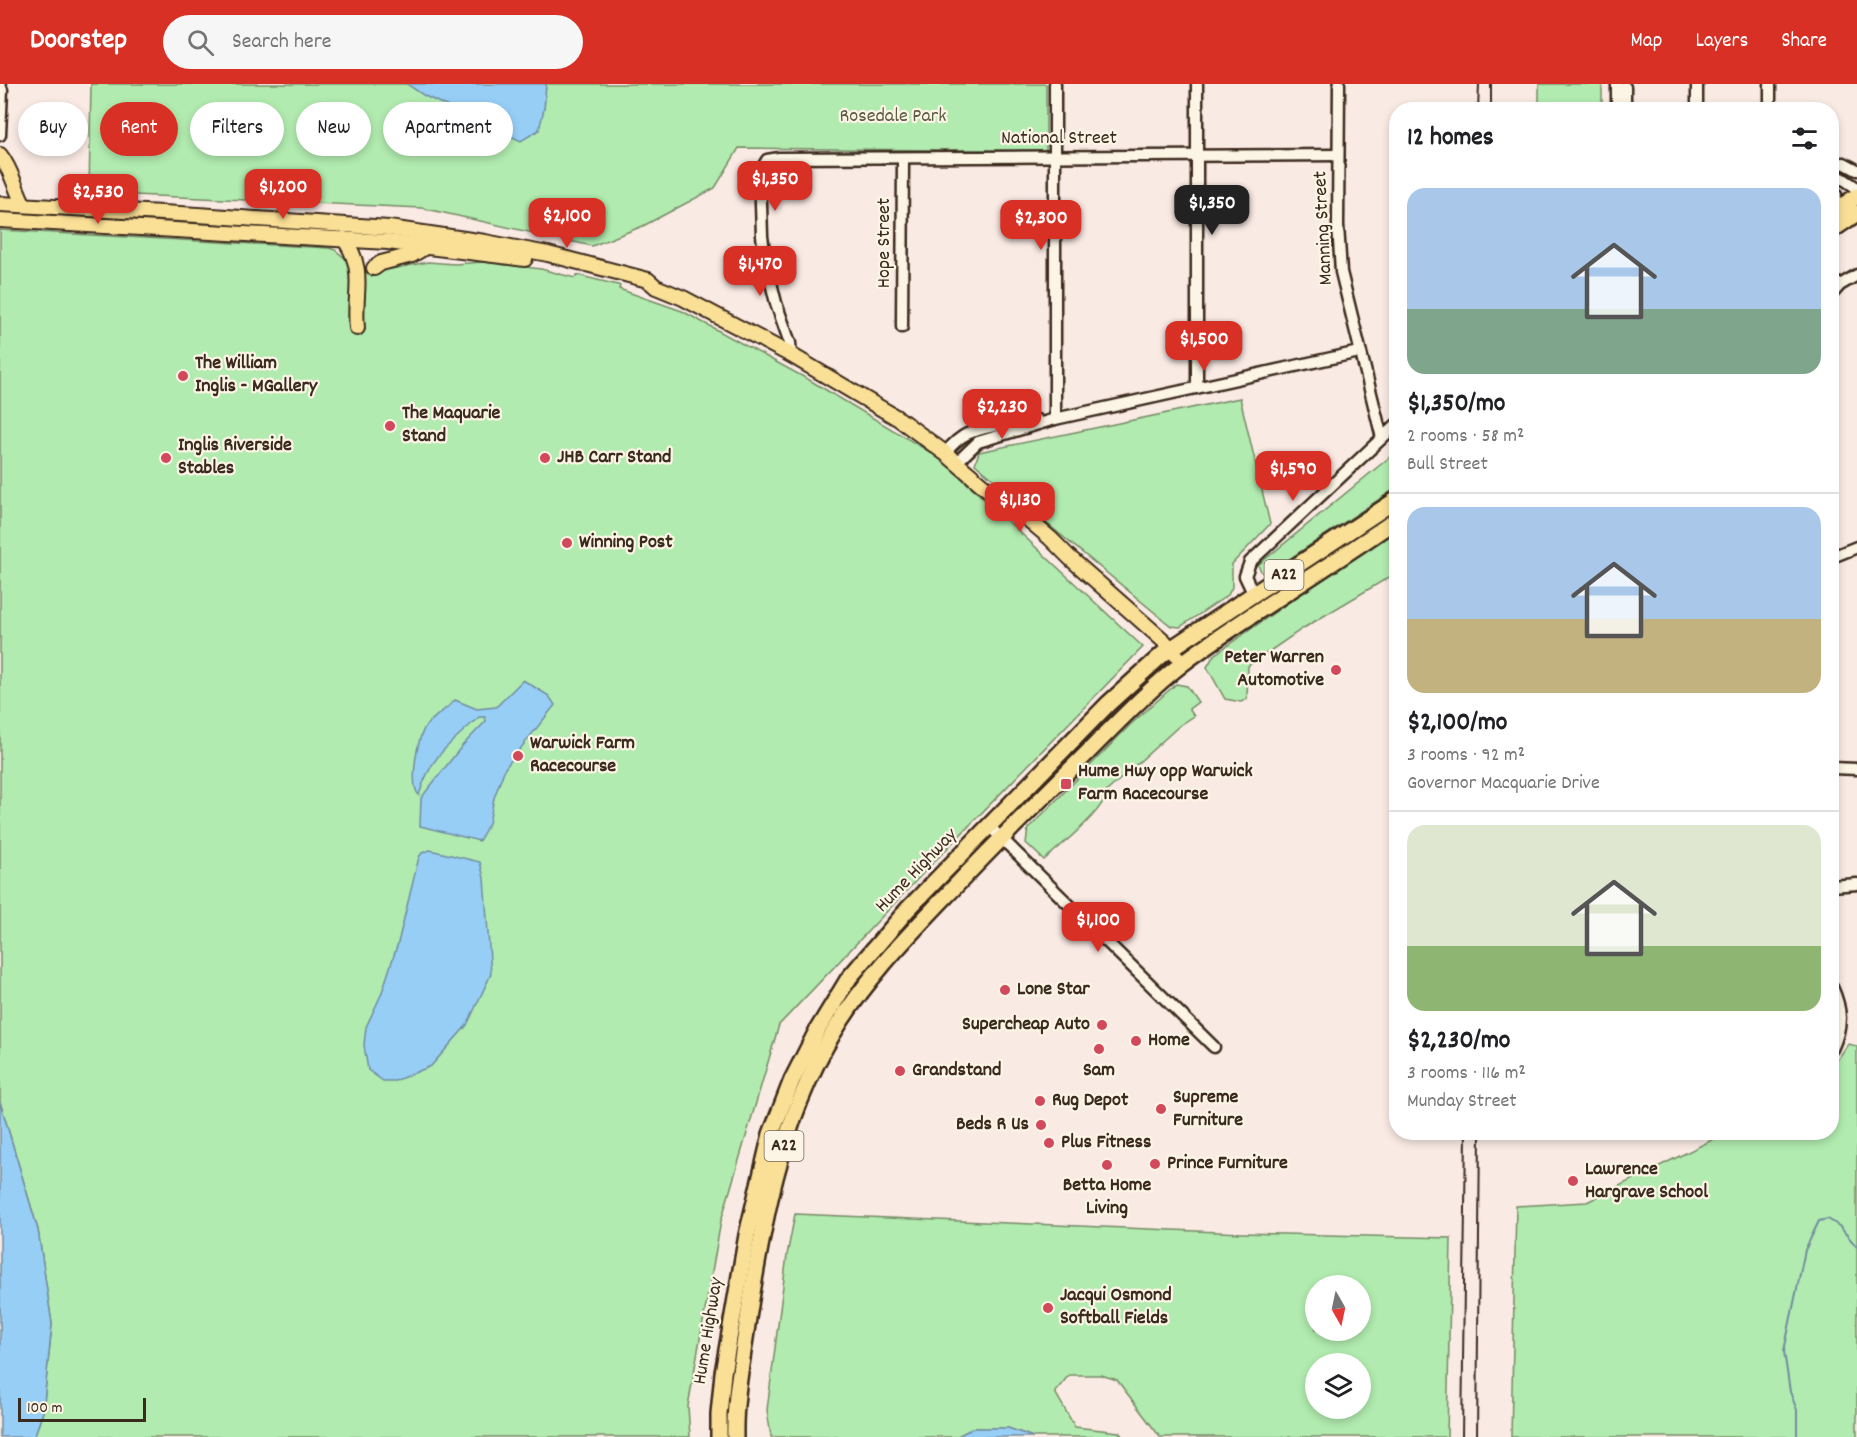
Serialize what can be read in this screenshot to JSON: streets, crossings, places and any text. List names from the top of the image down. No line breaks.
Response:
{"streets":{"highway":["A22","Hume Highway"],"street":["National Street","Manning Street","Hope Street"]},"crossings":[["National Street","Manning Street"],["National Street","Hope Street"]],"parks":["Rosedale Park"],"places":{"other":["The William Inglis - MGallery","The Maquarie Stand","Inglis Riverside Stables","JHB Carr Stand","Winning Post","Peter Warren Automotive","Warwick Farm Racecourse","Lone Star","Supercheap Auto","Home","Sam","Grandstand","Rug Depot","Supreme Furniture","Beds R Us","Plus Fitness","Prince Furniture","Betta Home Living","Lawrence Hargrave School","Jacqui Osmond Softball Fields"],"transit":["Hume Hwy opp Warwick Farm Racecourse"]},"scale_bar":"100 m","north":"bottom","page":{"header":"Doorstep","search":"Search here","nav":["Map","Layers","Share"],"chip":["Buy","Rent","Filters","New","Apartment"],"heading":"12 homes","price":["$1,350","$1,200","$2,530","$1,350","$2,100","$2,300","$1,470","$1,500","$2,230","$1,590","$1,130","$1,100"],"list":[{"name":"$1,350/mo","note":"2 rooms · 58 m² · Bull Street"},{"name":"$2,100/mo","note":"3 rooms · 92 m² · Governor Macquarie Drive"},{"name":"$2,230/mo","note":"3 rooms · 116 m² · Munday Street"}],"scale":"100 m"}}
